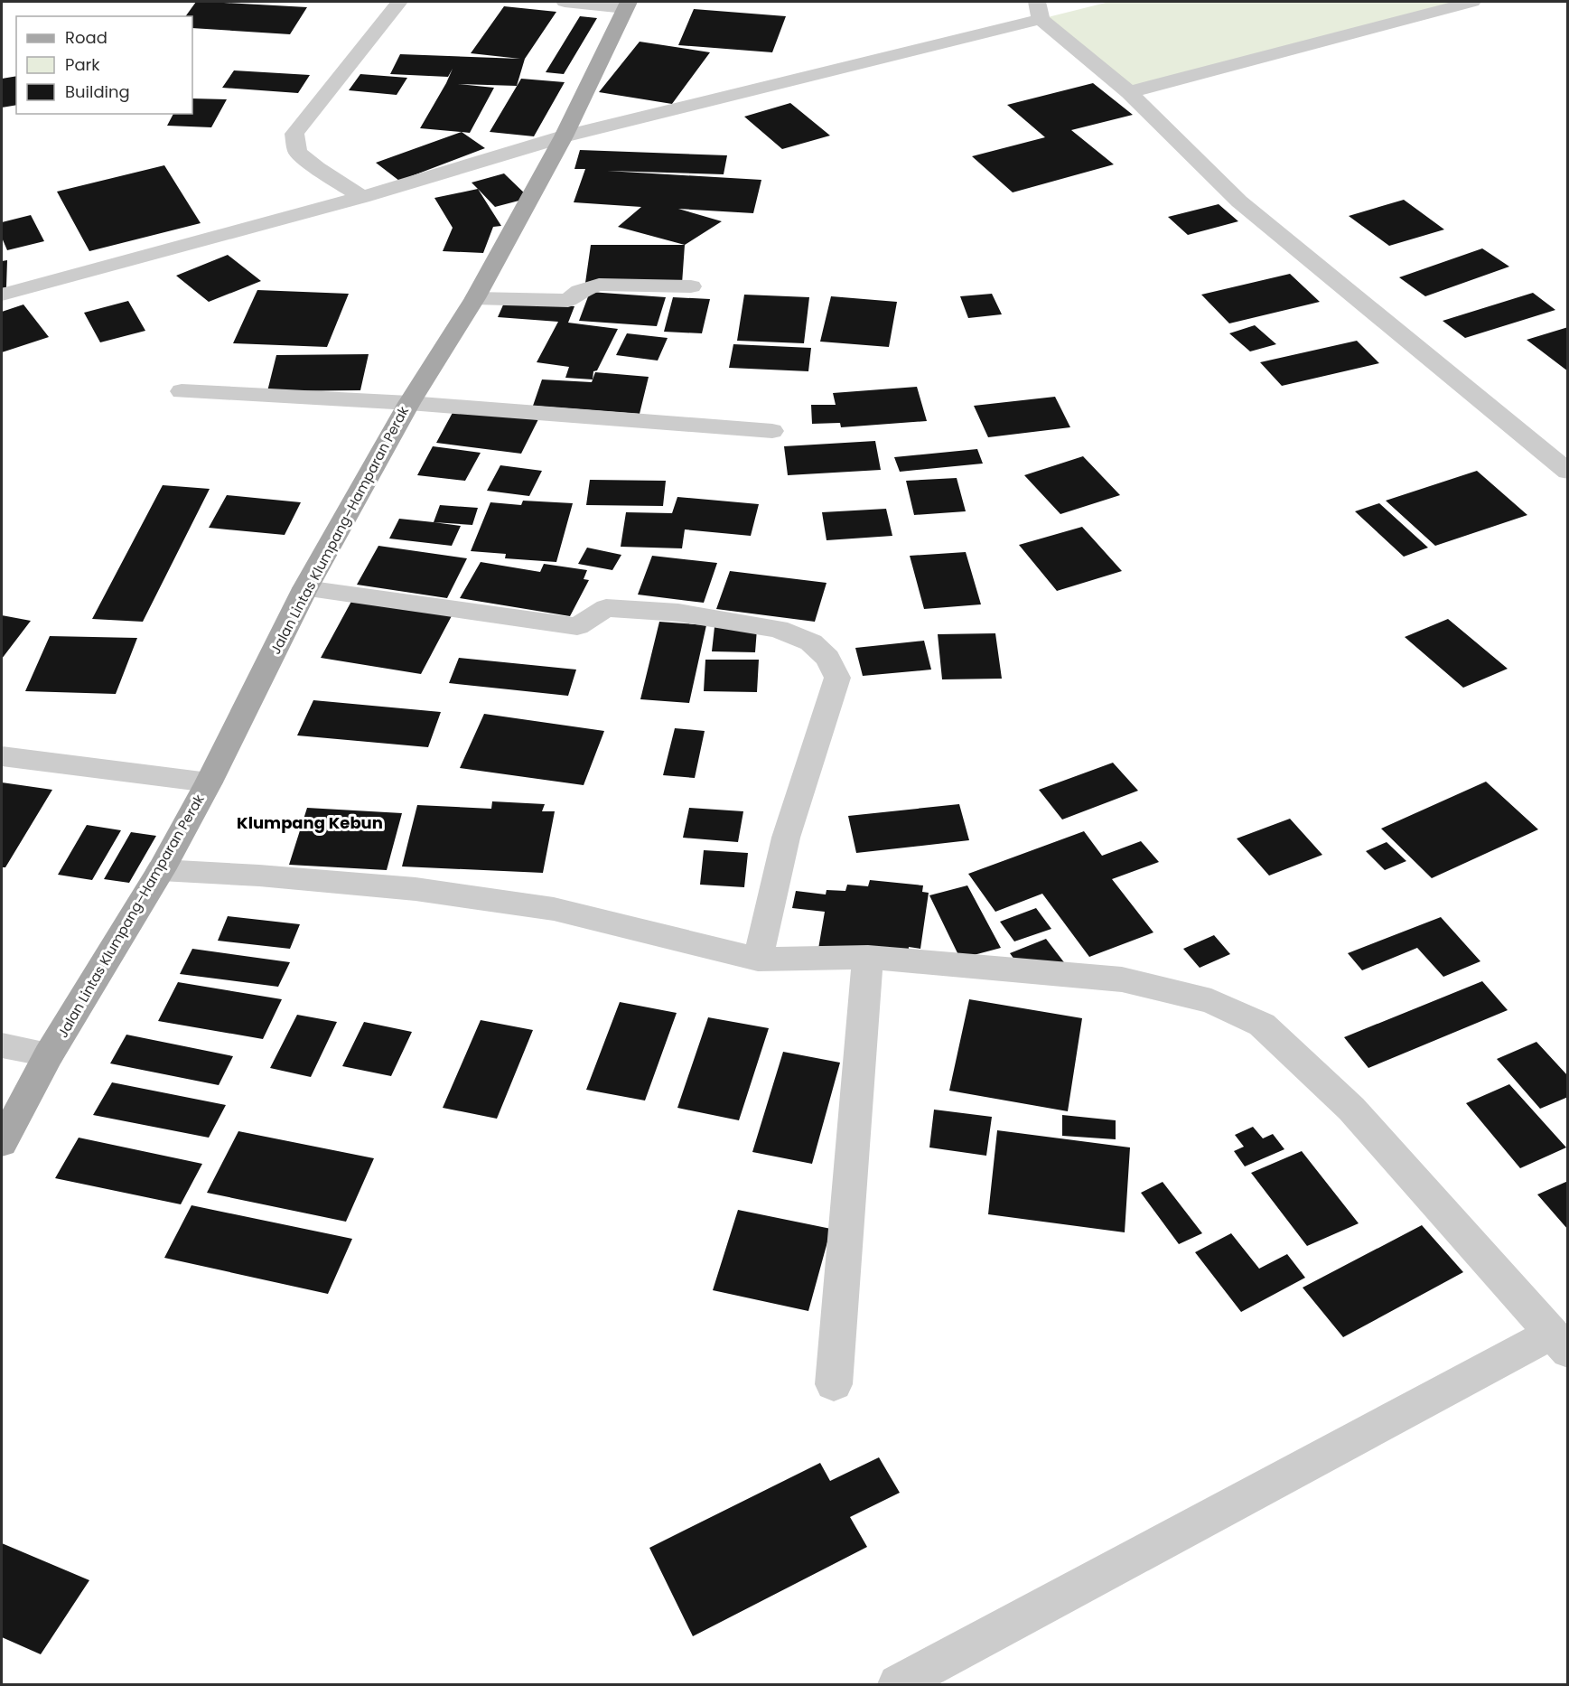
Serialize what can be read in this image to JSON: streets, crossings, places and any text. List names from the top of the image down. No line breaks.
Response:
{"streets":{"main road":["Jalan Lintas Klumpang–Hamparan Perak"]},"districts":["Klumpang Kebun"],"legend":["Road","Park","Building"]}
